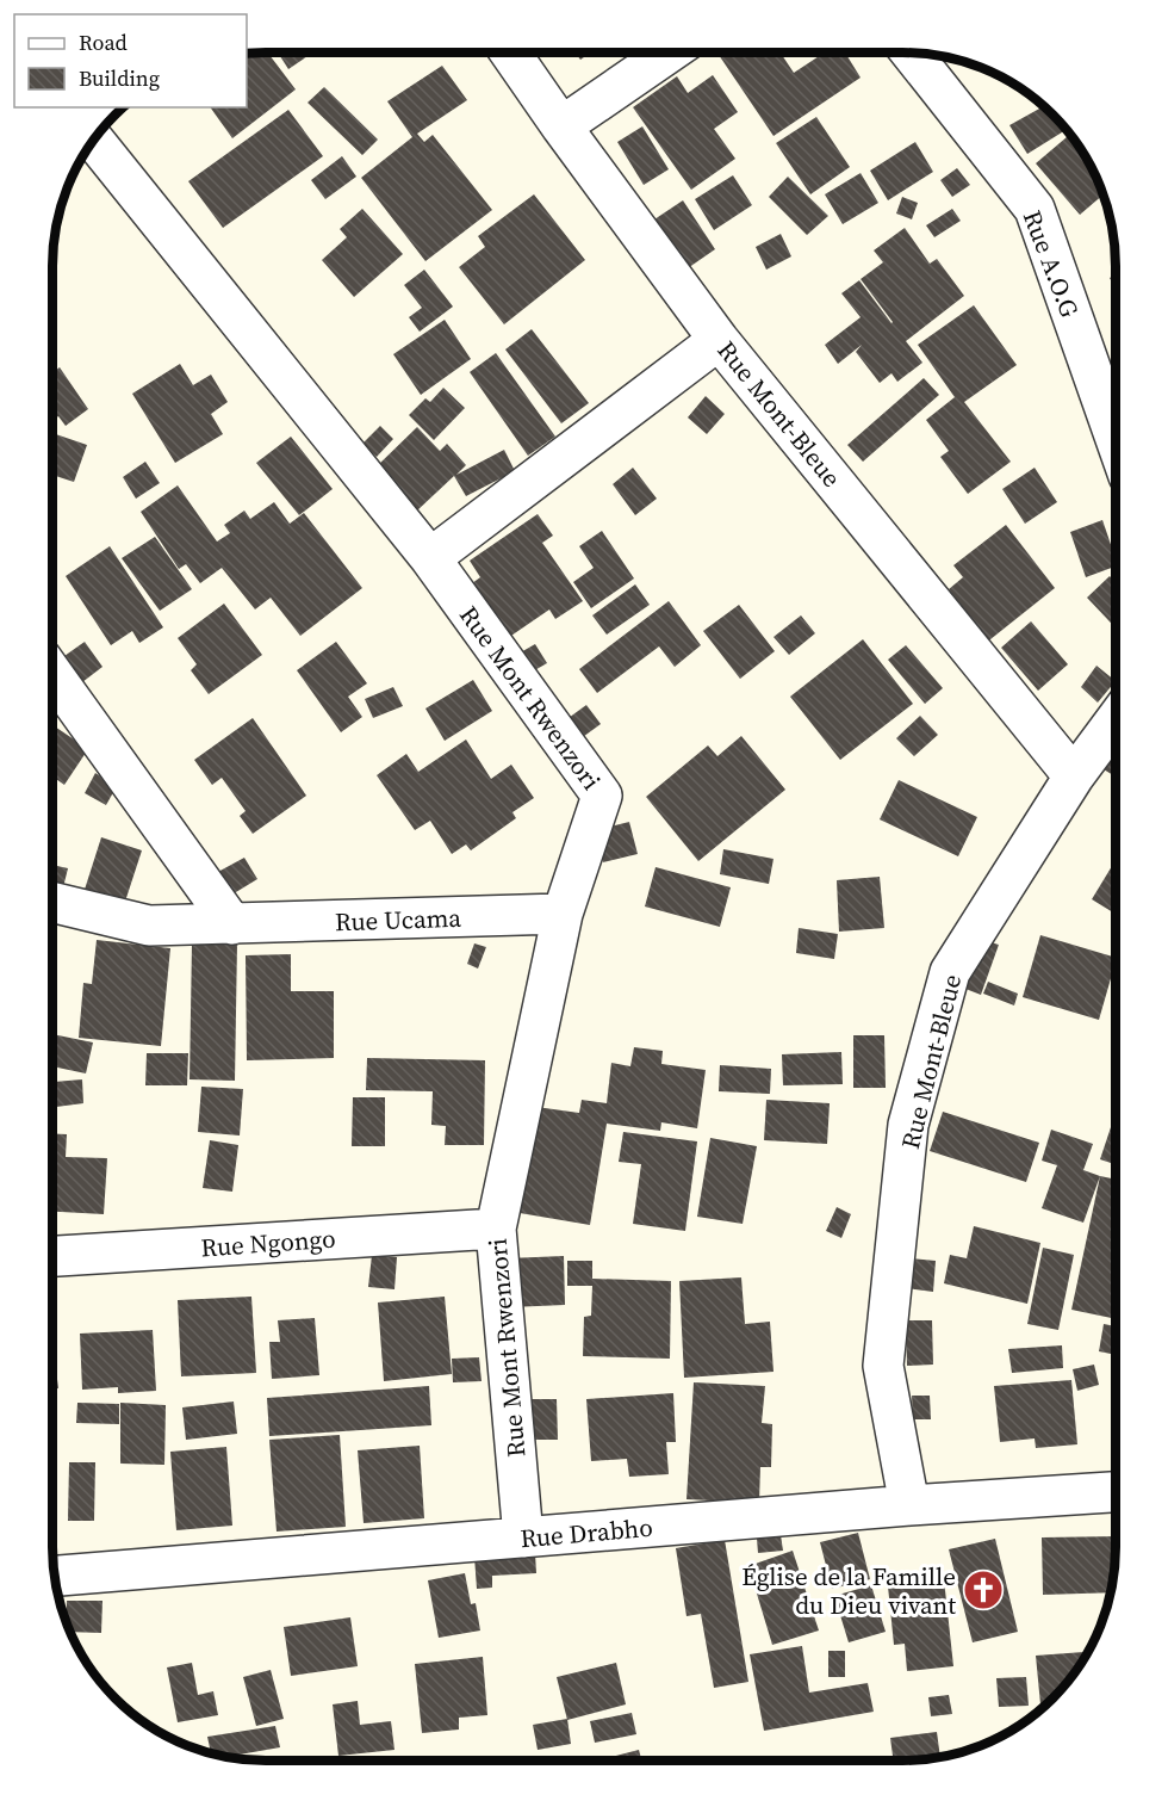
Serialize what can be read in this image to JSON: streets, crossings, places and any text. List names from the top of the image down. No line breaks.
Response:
{"streets":{"street":["Rue A.O.G","Rue Mont-Bleue","Rue Mont Rwenzori","Rue Ucama","Rue Ngongo","Rue Drabho"]},"crossings":[["Rue Mont-Bleue","Rue Drabho"],["Rue Mont Rwenzori","Rue Ucama"],["Rue Mont Rwenzori","Rue Ngongo"],["Rue Mont Rwenzori","Rue Drabho"]],"places":{"church":["Église de la Famille du Dieu vivant"]},"legend":["Road","Building"]}
